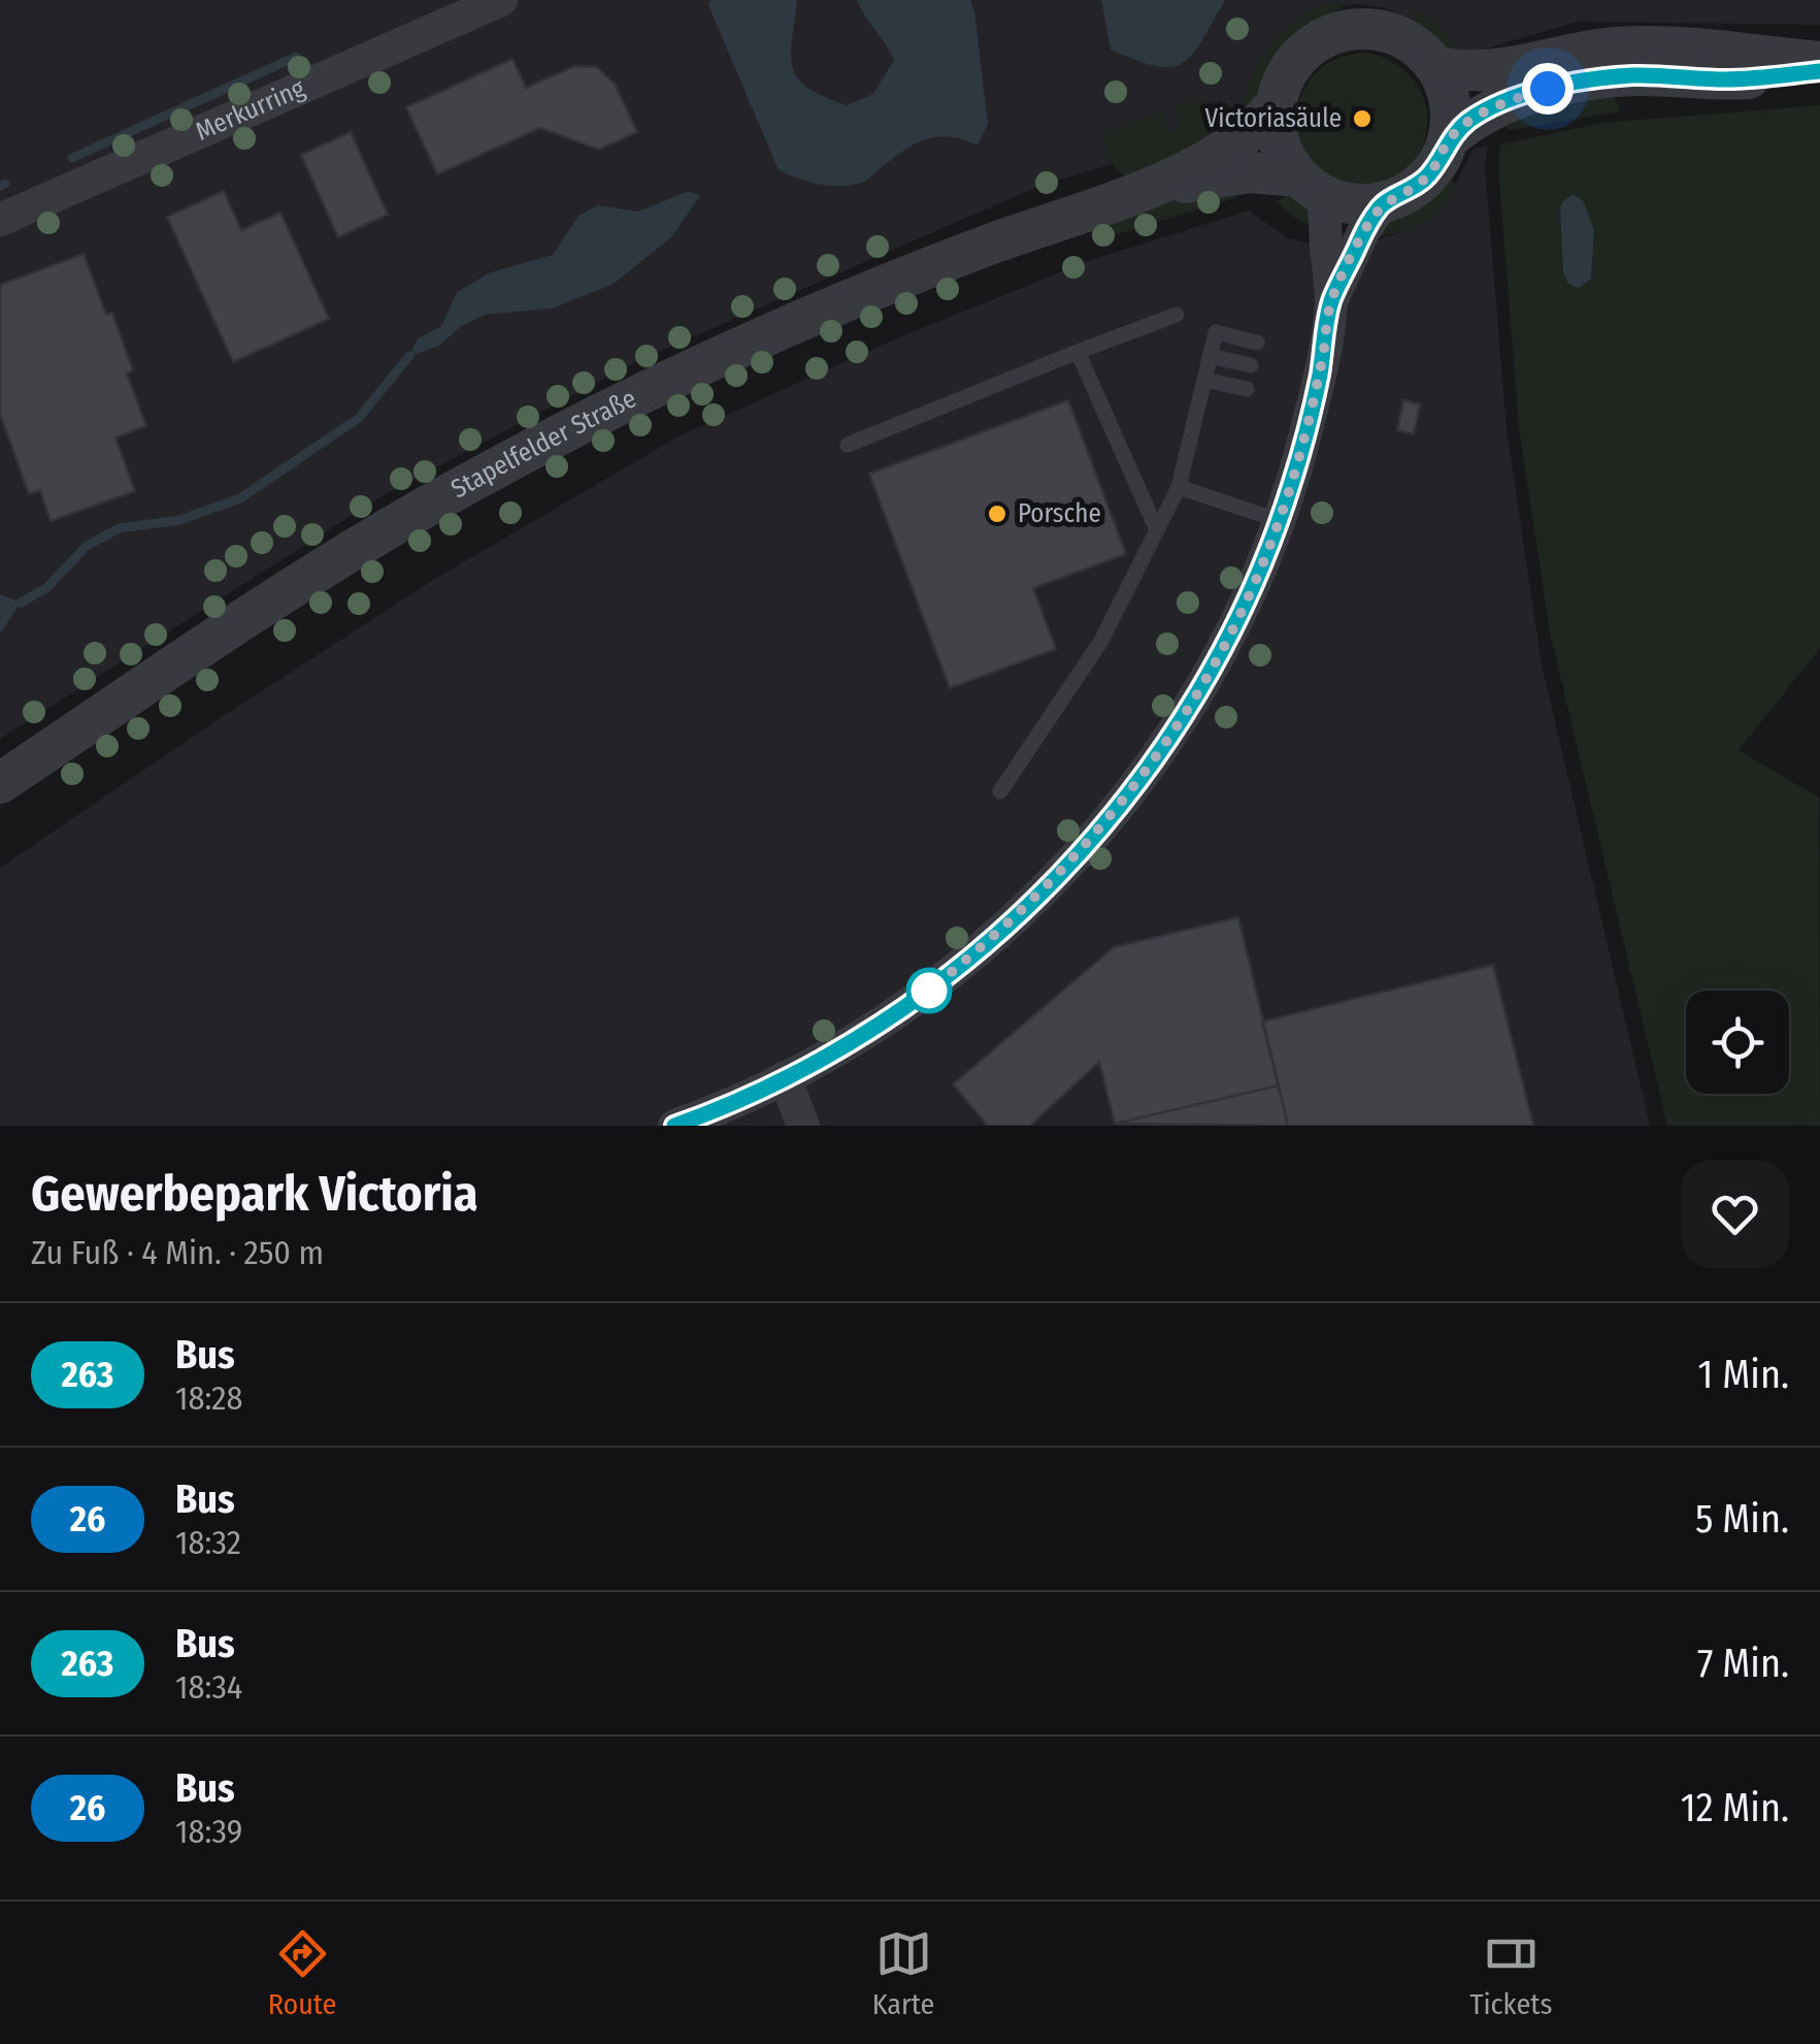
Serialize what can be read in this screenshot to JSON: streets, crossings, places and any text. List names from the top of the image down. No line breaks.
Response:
{"streets":{"street":["Merkurring","Stapelfelder Straße"]},"places":["Victoriasäule","Porsche"],"lines":["bus line 263"],"page":{"heading":["Gewerbepark Victoria","Zu Fuß · 4 Min. · 250 m"],"list":[{"mark":"263","name":"Bus","note":"18:28","value":"1 Min."},{"mark":"26","name":"Bus","note":"18:32","value":"5 Min."},{"mark":"263","name":"Bus","note":"18:34","value":"7 Min."},{"mark":"26","name":"Bus","note":"18:39","value":"12 Min."}],"tabs":["Route","Karte","Tickets"]}}
